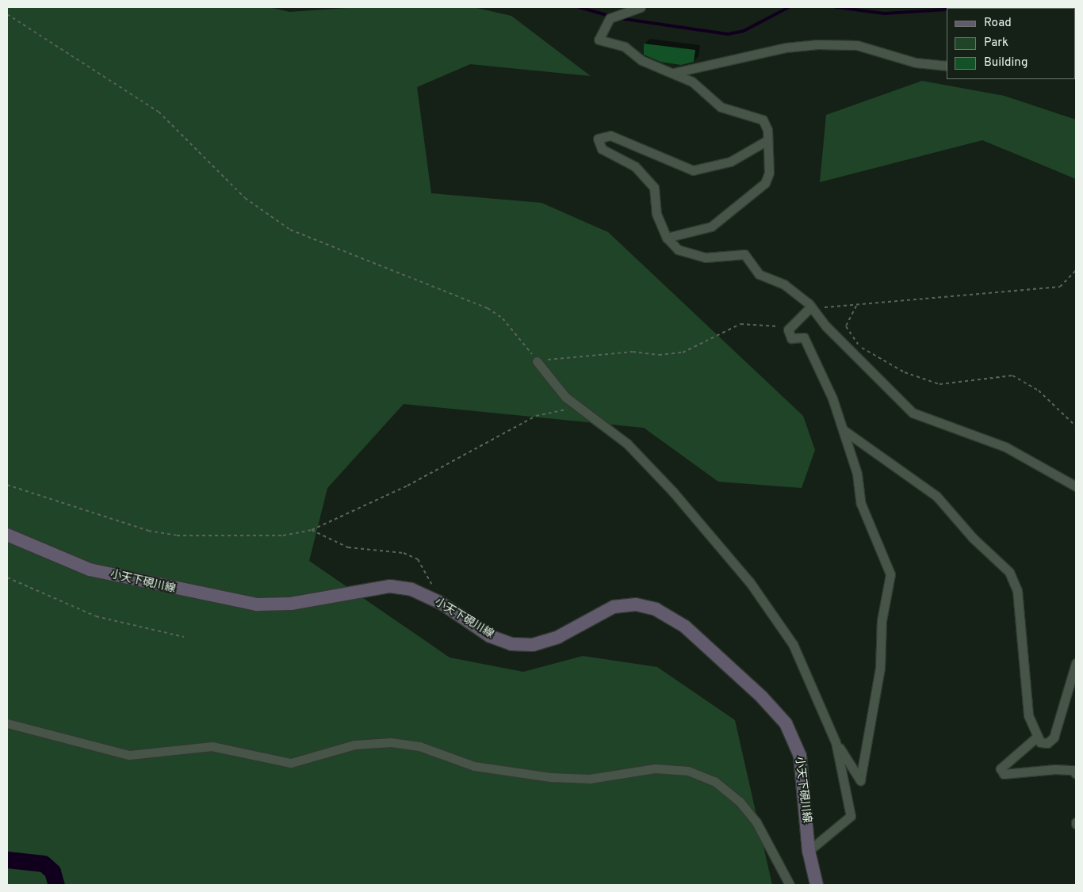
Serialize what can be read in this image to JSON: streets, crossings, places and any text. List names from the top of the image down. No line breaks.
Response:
{"streets":{"main road":["小天下硯川線"]},"legend":["Road","Park","Building"]}
